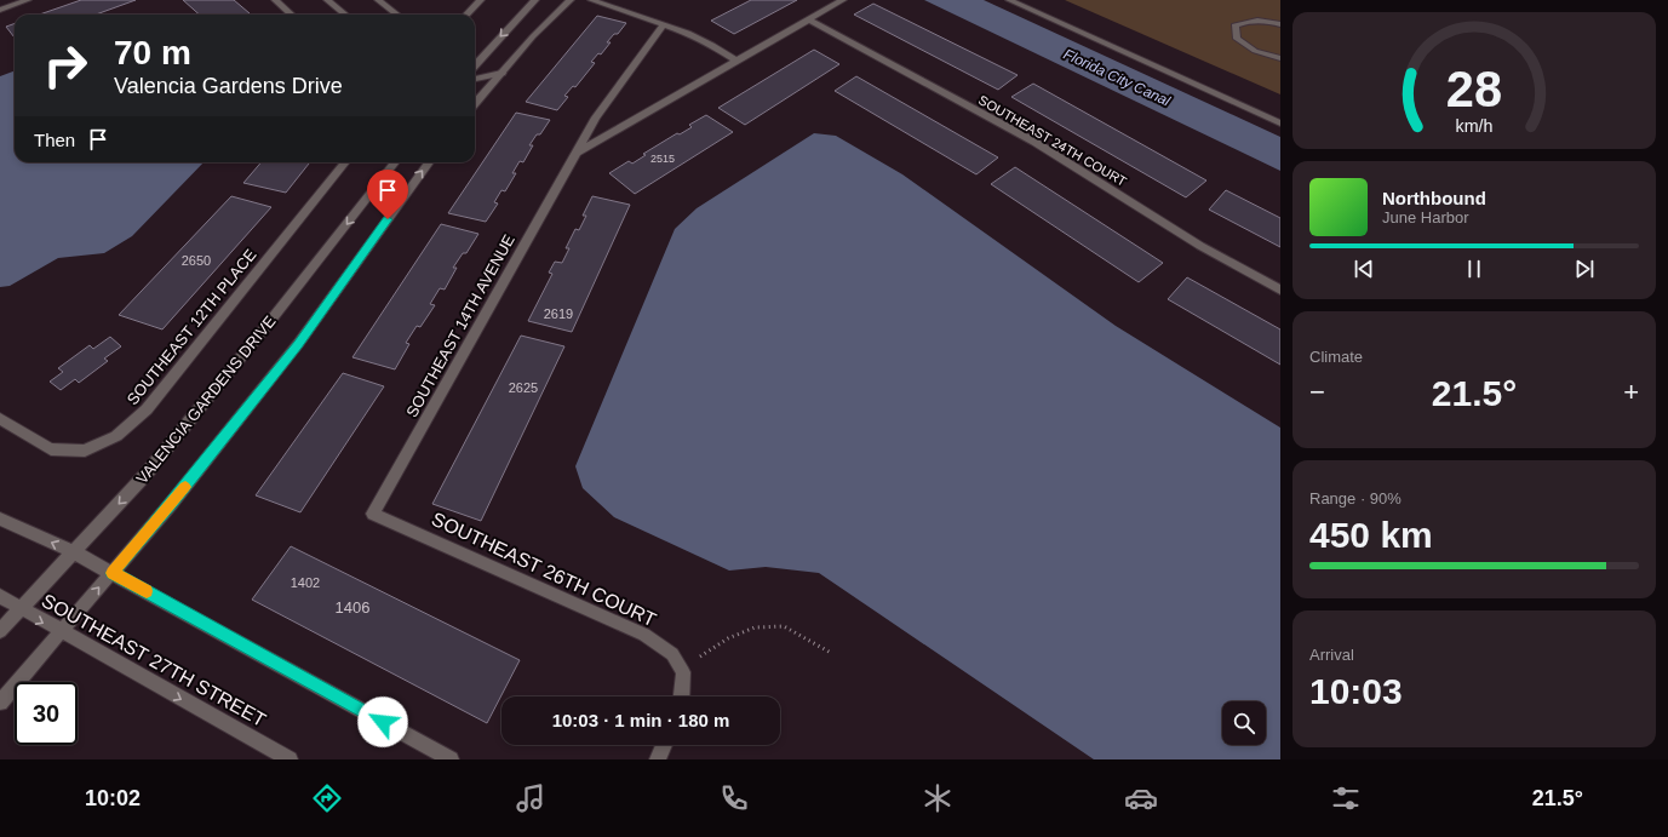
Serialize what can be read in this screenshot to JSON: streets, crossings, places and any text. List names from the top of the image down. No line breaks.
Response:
{"streets":{"street":["SOUTHEAST 24TH COURT","SOUTHEAST 14TH AVENUE","SOUTHEAST 12TH PLACE","VALENCIA GARDENS DRIVE","SOUTHEAST 26TH COURT","SOUTHEAST 27TH STREET"]},"crossings":[["SOUTHEAST 14TH AVENUE","SOUTHEAST 26TH COURT"],["VALENCIA GARDENS DRIVE","SOUTHEAST 27TH STREET"]],"water":["Florida City Canal"],"house_numbers":["2515","2650","2619","2625","1402","1406"],"page":{"turn":["70 m","Valencia Gardens Drive"],"then":"Then","song":["Northbound","June Harbor"],"tile":["Climate",["Range · 90%","450 km"],["Arrival","10:03"]],"heat":["−","21.5°","+"],"limit":"30","trip":"10:03 · 1 min · 180 m","tabs":["10:02","21.5°"],"gauge":["28","km/h"]}}
